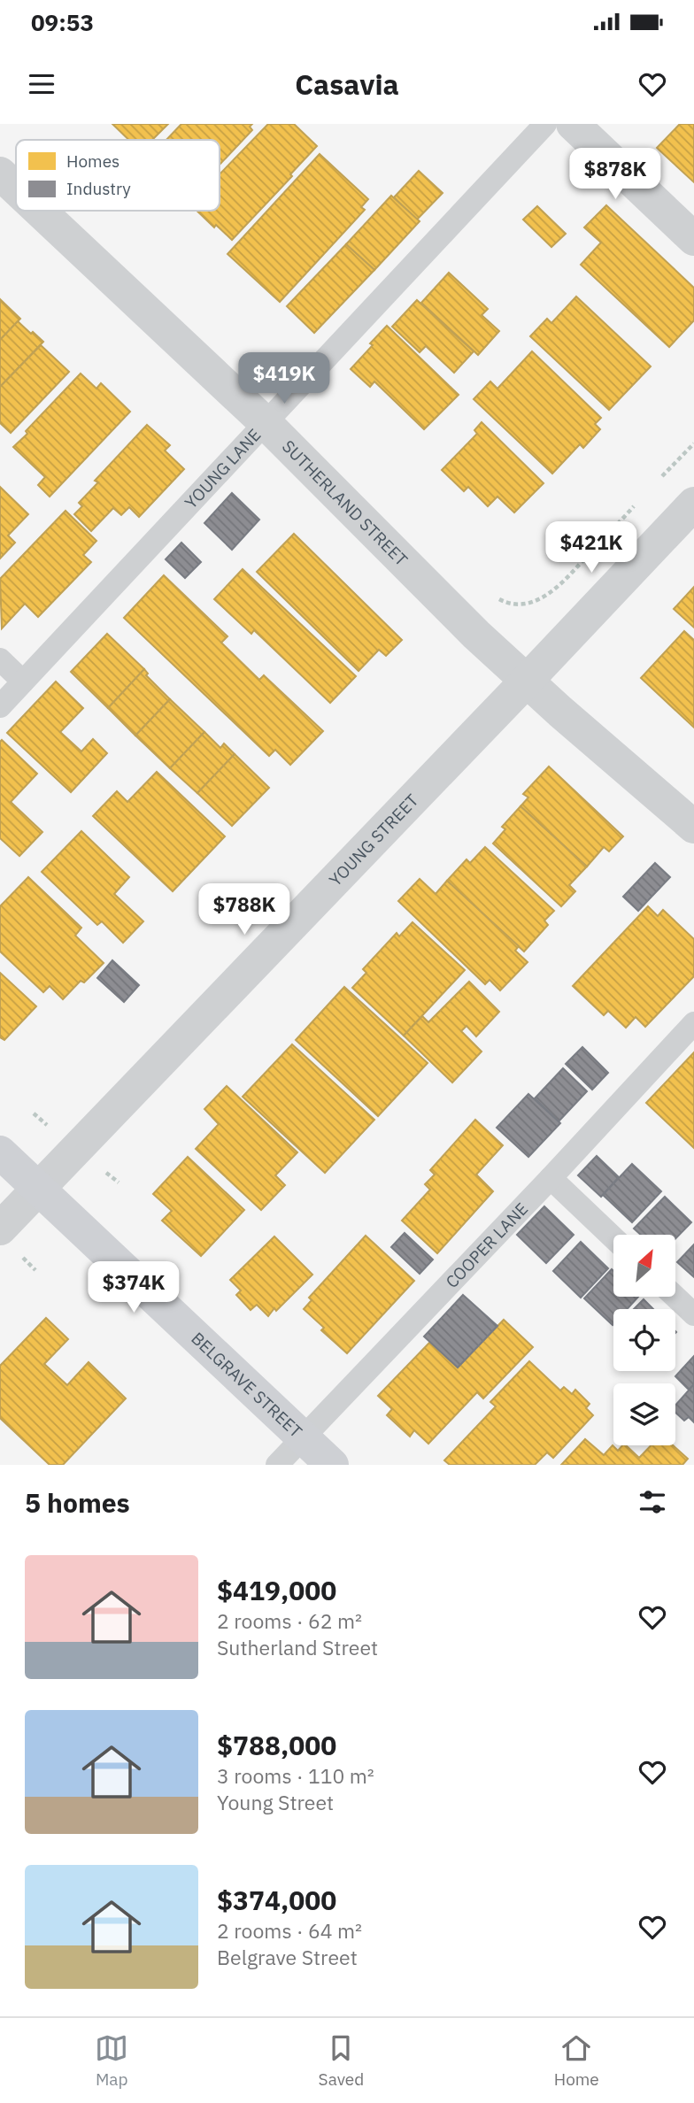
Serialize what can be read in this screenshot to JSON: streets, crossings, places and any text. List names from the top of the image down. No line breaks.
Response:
{"streets":{"main road":["BELGRAVE STREET"],"street":["SUTHERLAND STREET","YOUNG STREET"],"lane":["YOUNG LANE","COOPER LANE"]},"crossings":[["YOUNG LANE","SUTHERLAND STREET"],["SUTHERLAND STREET","YOUNG STREET"],["YOUNG STREET","BELGRAVE STREET"],["COOPER LANE","BELGRAVE STREET"]],"legend":["Homes","Industry"],"north":"top right","page":{"status":"09:53","header":"Casavia","price":["$878K","$419K","$421K","$788K","$374K"],"heading":"5 homes","list":[{"name":"$419,000","note":"2 rooms · 62 m² · Sutherland Street"},{"name":"$788,000","note":"3 rooms · 110 m² · Young Street"},{"name":"$374,000","note":"2 rooms · 64 m² · Belgrave Street"}],"tabs":["Map","Saved","Home"]}}
